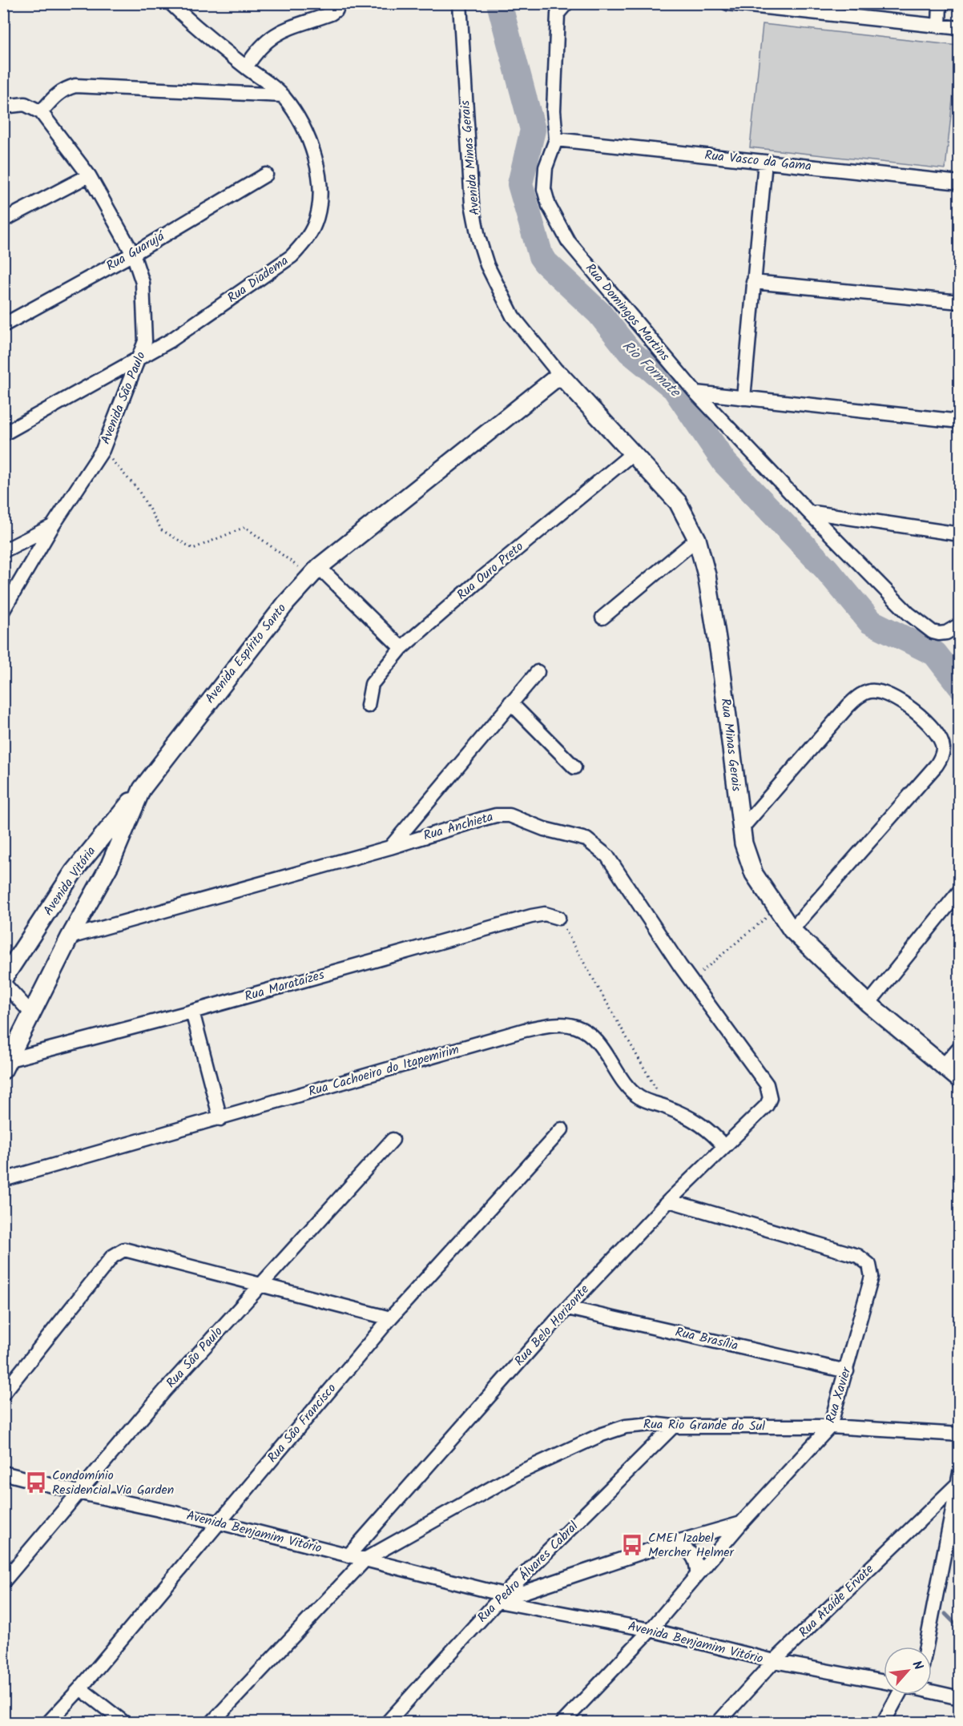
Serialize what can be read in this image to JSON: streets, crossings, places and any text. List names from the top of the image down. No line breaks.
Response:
{"streets":{"street":["Avenida Minas Gerais","Rua Vasco da Gama","Rua Guarujá","Rua Diadema","Rua Domingos Martins","Avenida São Paulo","Rua Ouro Preto","Avenida Espírito Santo","Rua Minas Gerais","Rua Anchieta","Avenida Vitória","Rua Marataízes","Rua Cachoeiro do Itapemirim","Rua Belo Horizonte","Rua Brasília","Rua São Paulo","Rua Xavier","Rua São Francisco","Rua Rio Grande do Sul","Avenida Benjamim Vitório","Rua Pedro Álvares Cabral","Rua Ataíde Ervate"]},"crossings":[["Avenida Minas Gerais","Avenida Espírito Santo"],["Avenida Minas Gerais","Rua Minas Gerais"],["Rua Vasco da Gama","Rua Domingos Martins"],["Rua Guarujá","Avenida São Paulo"],["Rua Diadema","Avenida São Paulo"],["Rua Ouro Preto","Rua Minas Gerais"],["Avenida Espírito Santo","Rua Minas Gerais"],["Avenida Espírito Santo","Rua Anchieta"],["Avenida Espírito Santo","Avenida Vitória"],["Avenida Espírito Santo","Rua Marataízes"],["Rua Anchieta","Rua Belo Horizonte"],["Rua Cachoeiro do Itapemirim","Rua Belo Horizonte"],["Rua Belo Horizonte","Rua Brasília"],["Rua Belo Horizonte","Rua Xavier"],["Rua Belo Horizonte","Avenida Benjamim Vitório"],["Rua Brasília","Rua Xavier"],["Rua São Paulo","Avenida Benjamim Vitório"],["Rua Xavier","Rua Rio Grande do Sul"],["Rua Xavier","Avenida Benjamim Vitório"],["Rua São Francisco","Avenida Benjamim Vitório"],["Rua Rio Grande do Sul","Avenida Benjamim Vitório"],["Rua Rio Grande do Sul","Rua Pedro Álvares Cabral"],["Avenida Benjamim Vitório","Rua Pedro Álvares Cabral"],["Avenida Benjamim Vitório","Rua Ataíde Ervate"]],"water":["Rio Formate"],"places":{"bus stop":["Condomínio Residencial Via Garden","CMEI Izabel Mercher Helmer"]},"north":"top right"}
